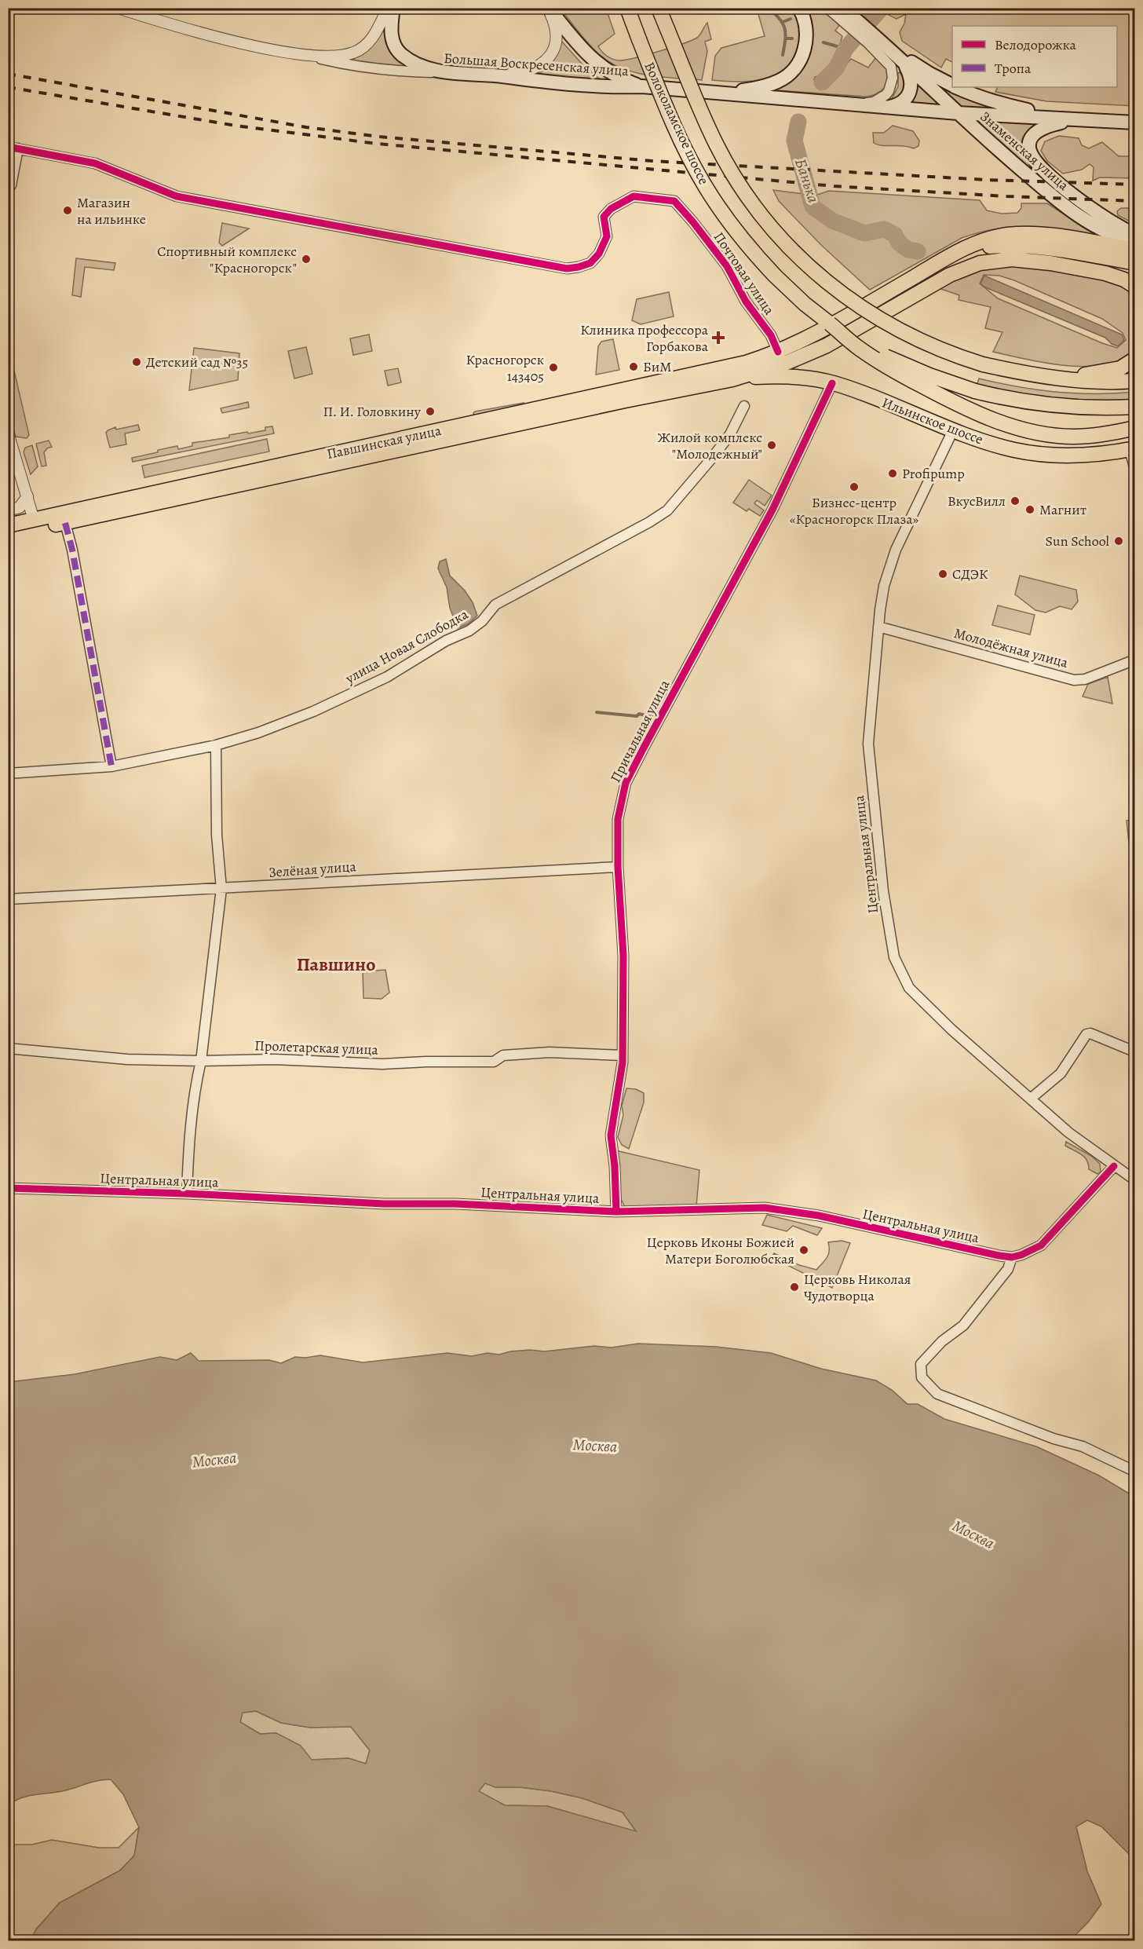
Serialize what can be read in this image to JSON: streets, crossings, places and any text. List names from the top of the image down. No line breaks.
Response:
{"streets":{"main road":["Большая Воскресенская улица","Волоколамское шоссе","Знаменская улица","Ильинское шоссе","Павшинская улица"],"street":["Почтовая улица","улица Новая Слободка","Молодёжная улица","Причальная улица","Центральная улица","Зелёная улица","Пролетарская улица"]},"crossings":[["Большая Воскресенская улица","Знаменская улица"],["Почтовая улица","Павшинская улица"],["Ильинское шоссе","Павшинская улица"],["Ильинское шоссе","Причальная улица"],["Ильинское шоссе","Центральная улица"],["Молодёжная улица","Центральная улица"],["Причальная улица","Центральная улица"],["Причальная улица","Зелёная улица"],["Причальная улица","Пролетарская улица"]],"districts":["Павшино"],"water":["Банька","Москва"],"places":{"other":["Магазин на ильинке","Спортивный комплекс \"Красногорск\"","Детский сад №35","БиМ","Красногорск 143405","П. И. Головкину","Жилой комплекс \"Молодежный\"","Profipump","Бизнес-центр «Красногорск Плаза»","ВкусВилл","Магнит","Sun School","СДЭК","Церковь Иконы Божией Матери Боголюбская","Церковь Николая Чудотворца"],"health":["Клиника профессора Горбакова"]},"legend":["Велодорожка","Тропа"]}
